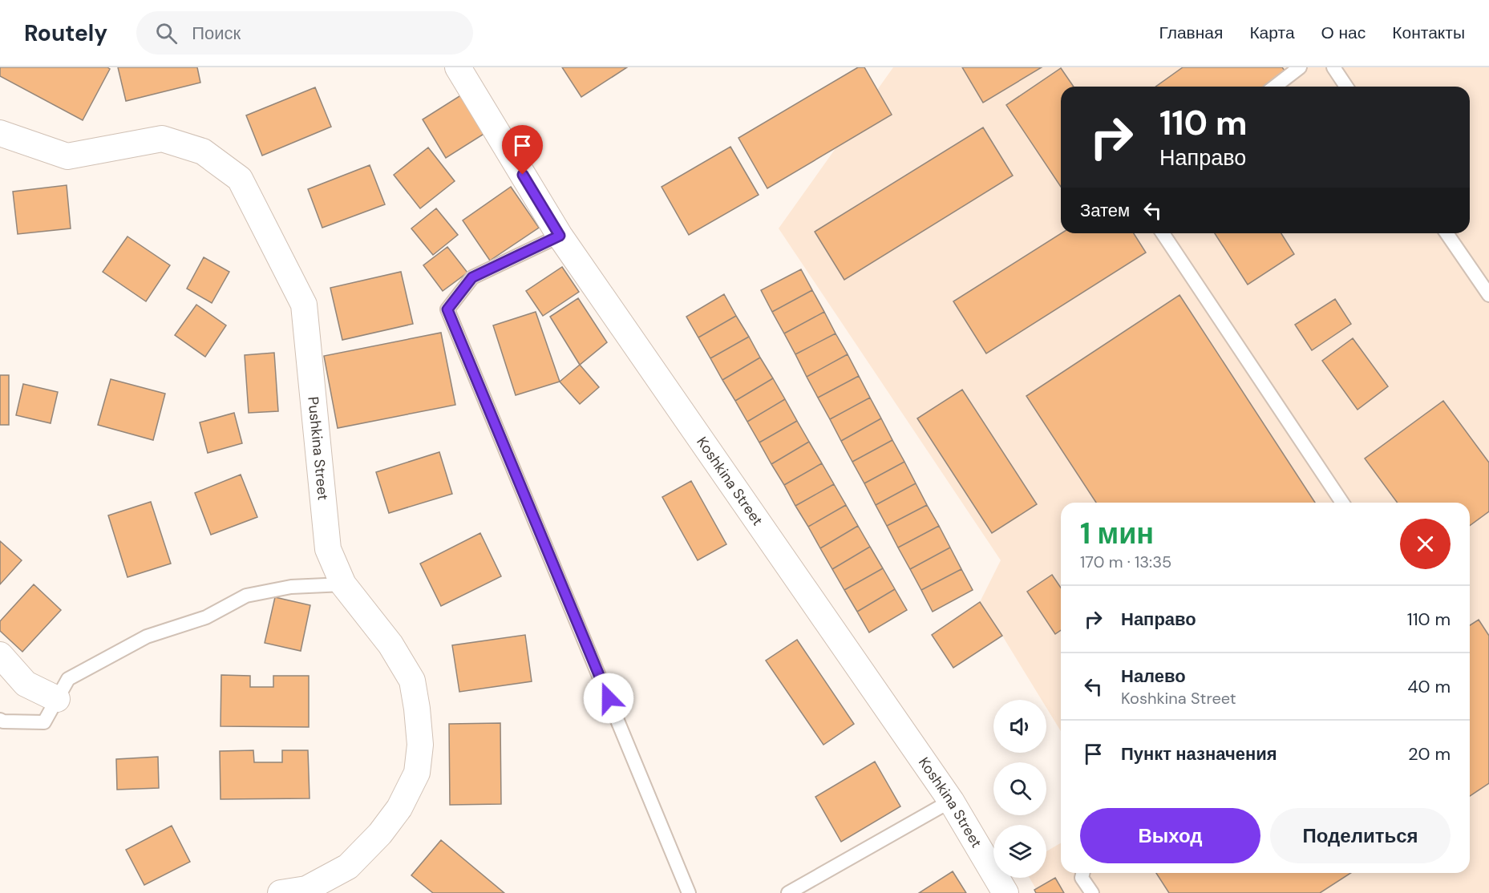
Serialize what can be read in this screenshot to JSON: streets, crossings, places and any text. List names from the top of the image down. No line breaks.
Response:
{"streets":{"street":["Pushkina Street","Koshkina Street"]},"page":{"header":"Routely","search":"Поиск","nav":["Главная","Карта","О нас","Контакты"],"turn":["110 m","Направо"],"then":"Затем","heading":["1 мин","170 m · 13:35"],"list":[{"name":"Направо","value":"110 m"},{"name":"Налево","note":"Koshkina Street","value":"40 m"},{"name":"Пункт назначения","value":"20 m"}],"buttons":["Выход","Поделиться"]}}
